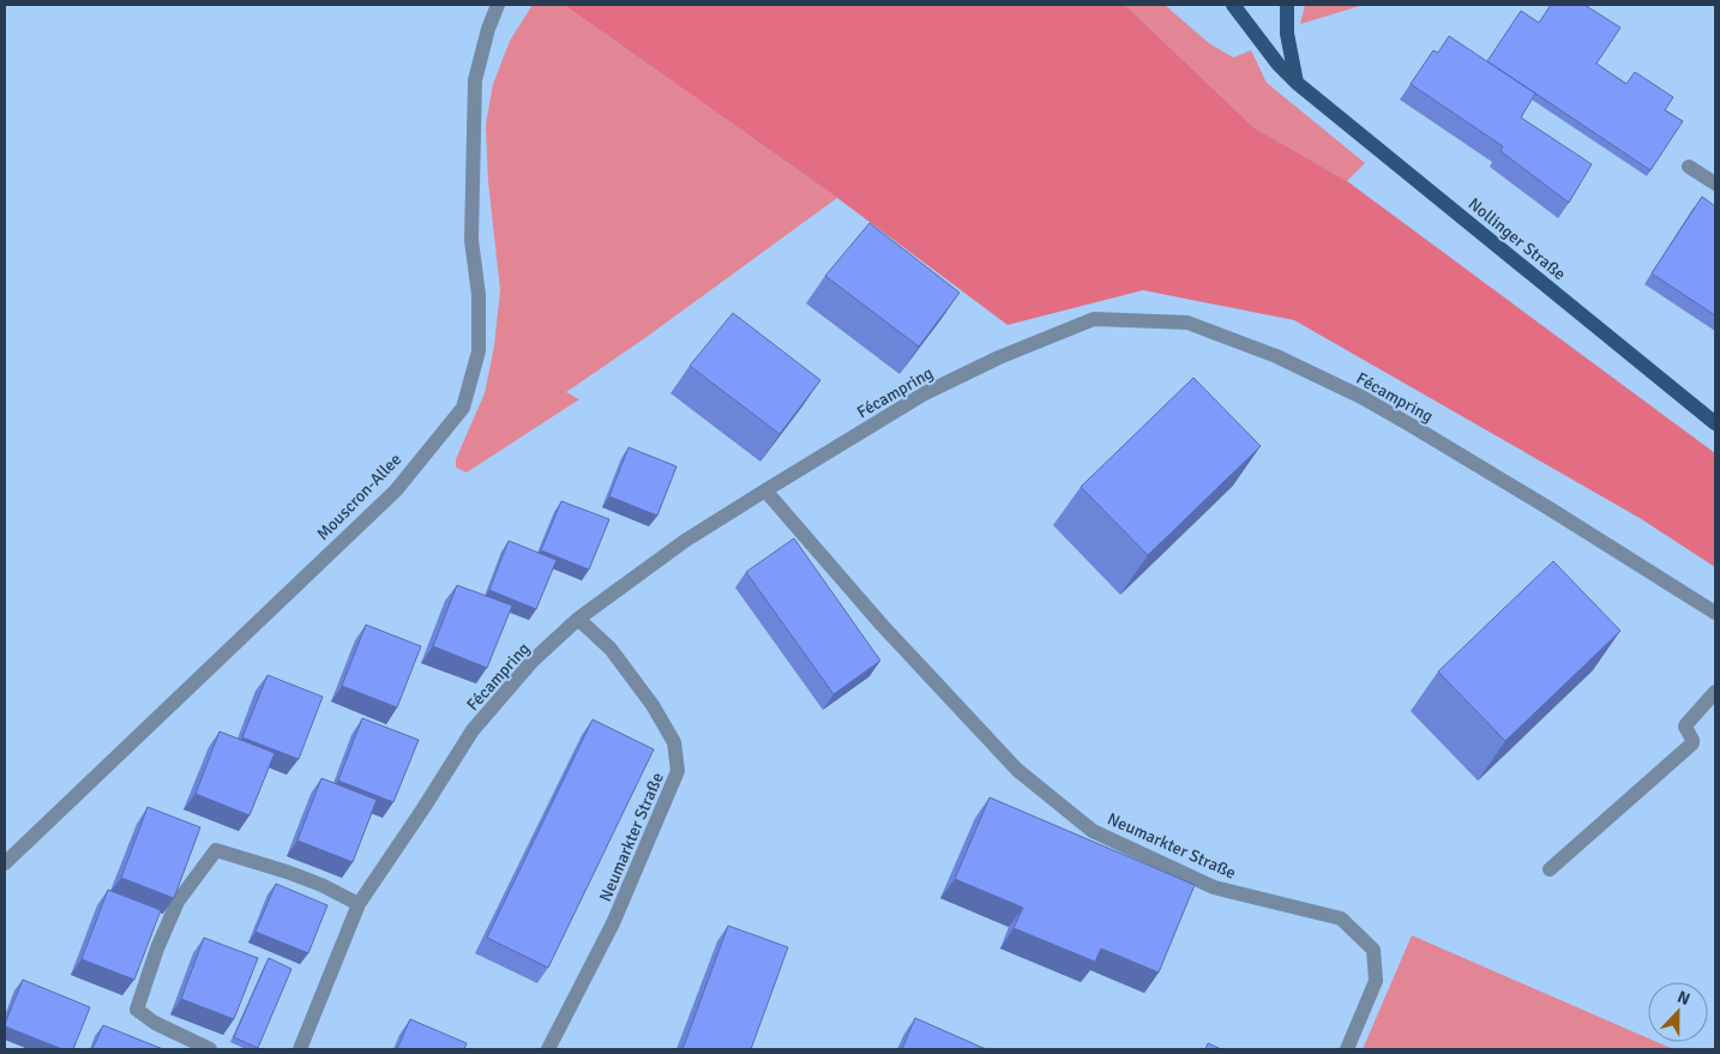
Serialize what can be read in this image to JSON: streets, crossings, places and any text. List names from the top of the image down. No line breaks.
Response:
{"streets":{"main road":["Nollinger Straße"],"street":["Fécampring","Mouscron-Allee","Neumarkter Straße"]},"crossings":[["Fécampring","Neumarkter Straße"]],"north":"top"}
